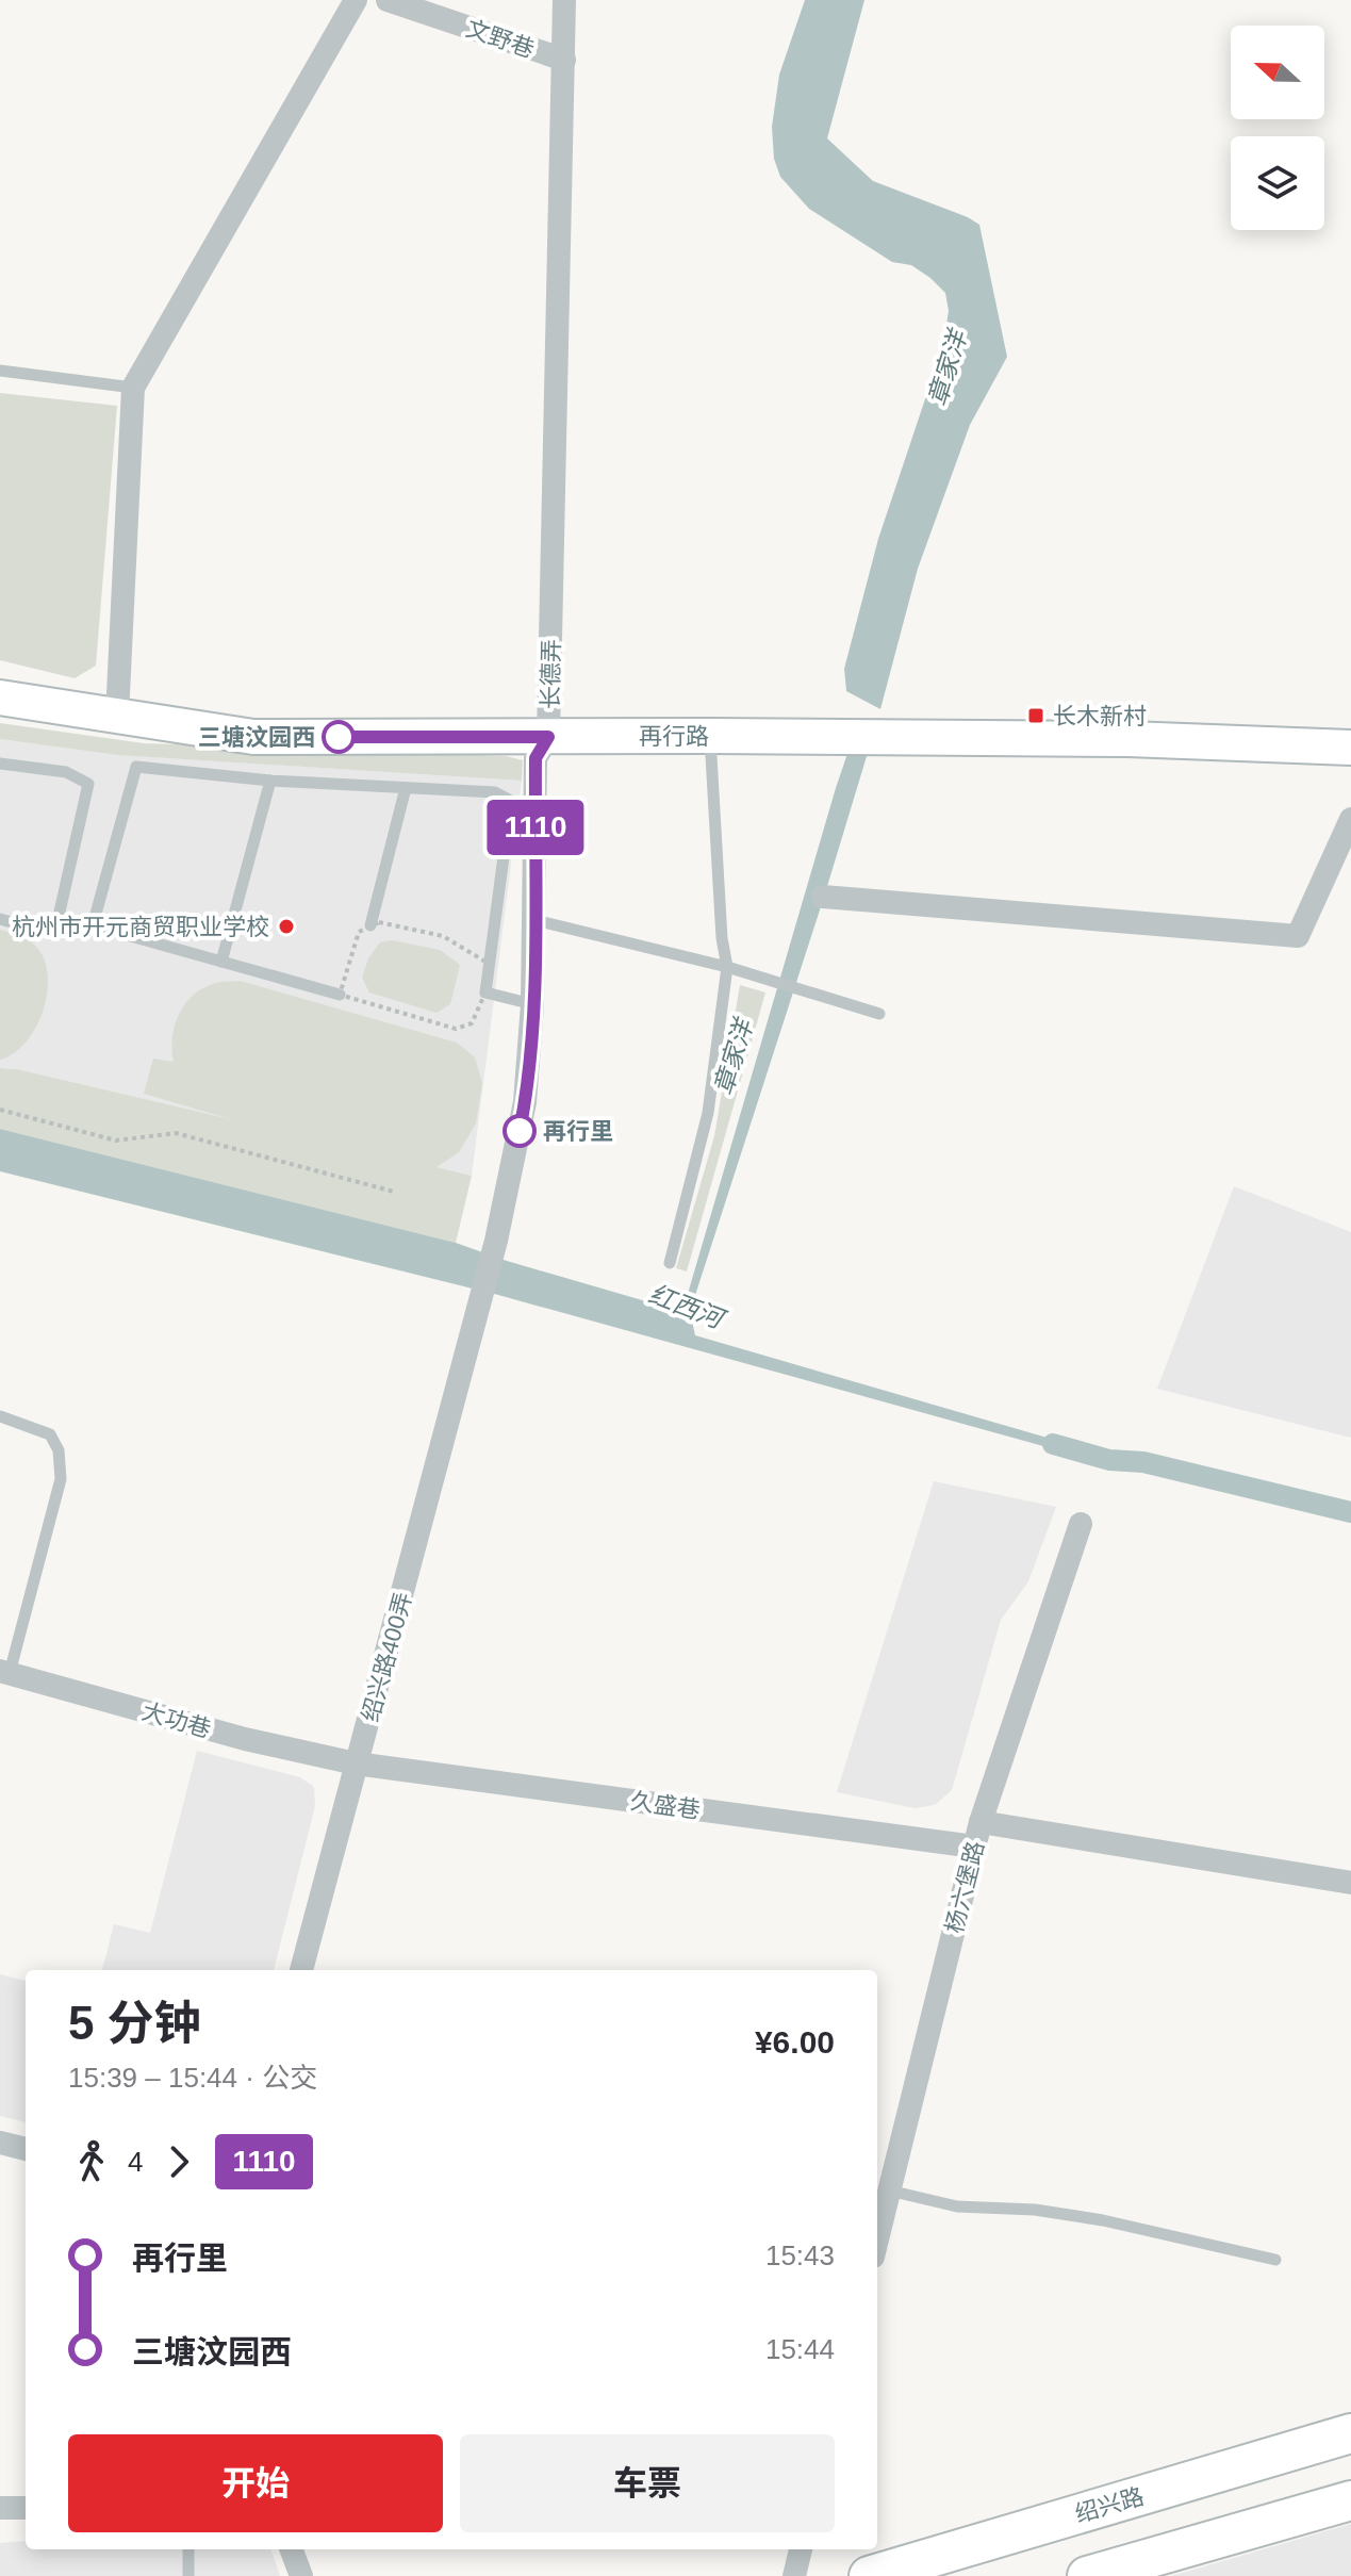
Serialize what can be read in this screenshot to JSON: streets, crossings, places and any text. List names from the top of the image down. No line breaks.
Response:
{"streets":{"main road":["绍兴路"],"street":["文野巷","长德弄","再行路","绍兴路400弄","大功巷","久盛巷","杨六堡路"]},"crossings":[["文野巷","长德弄"],["长德弄","再行路"],["长德弄","绍兴路400弄"],["绍兴路400弄","大功巷"],["绍兴路400弄","久盛巷"],["大功巷","久盛巷"],["久盛巷","杨六堡路"]],"water":["章家洋","红西河"],"places":{"transit":["长木新村"],"other":["三塘汶园西","杭州市开元商贸职业学校","再行里"]},"lines":["bus line 1110"],"north":"left","page":{"on_map":"1110","heading":["5 分钟","15:39 – 15:44 · 公交","¥6.00"],"legs":["4","1110"],"list":[{"name":"再行里","value":"15:43"},{"name":"三塘汶园西","value":"15:44"}],"buttons":["开始","车票"]}}
